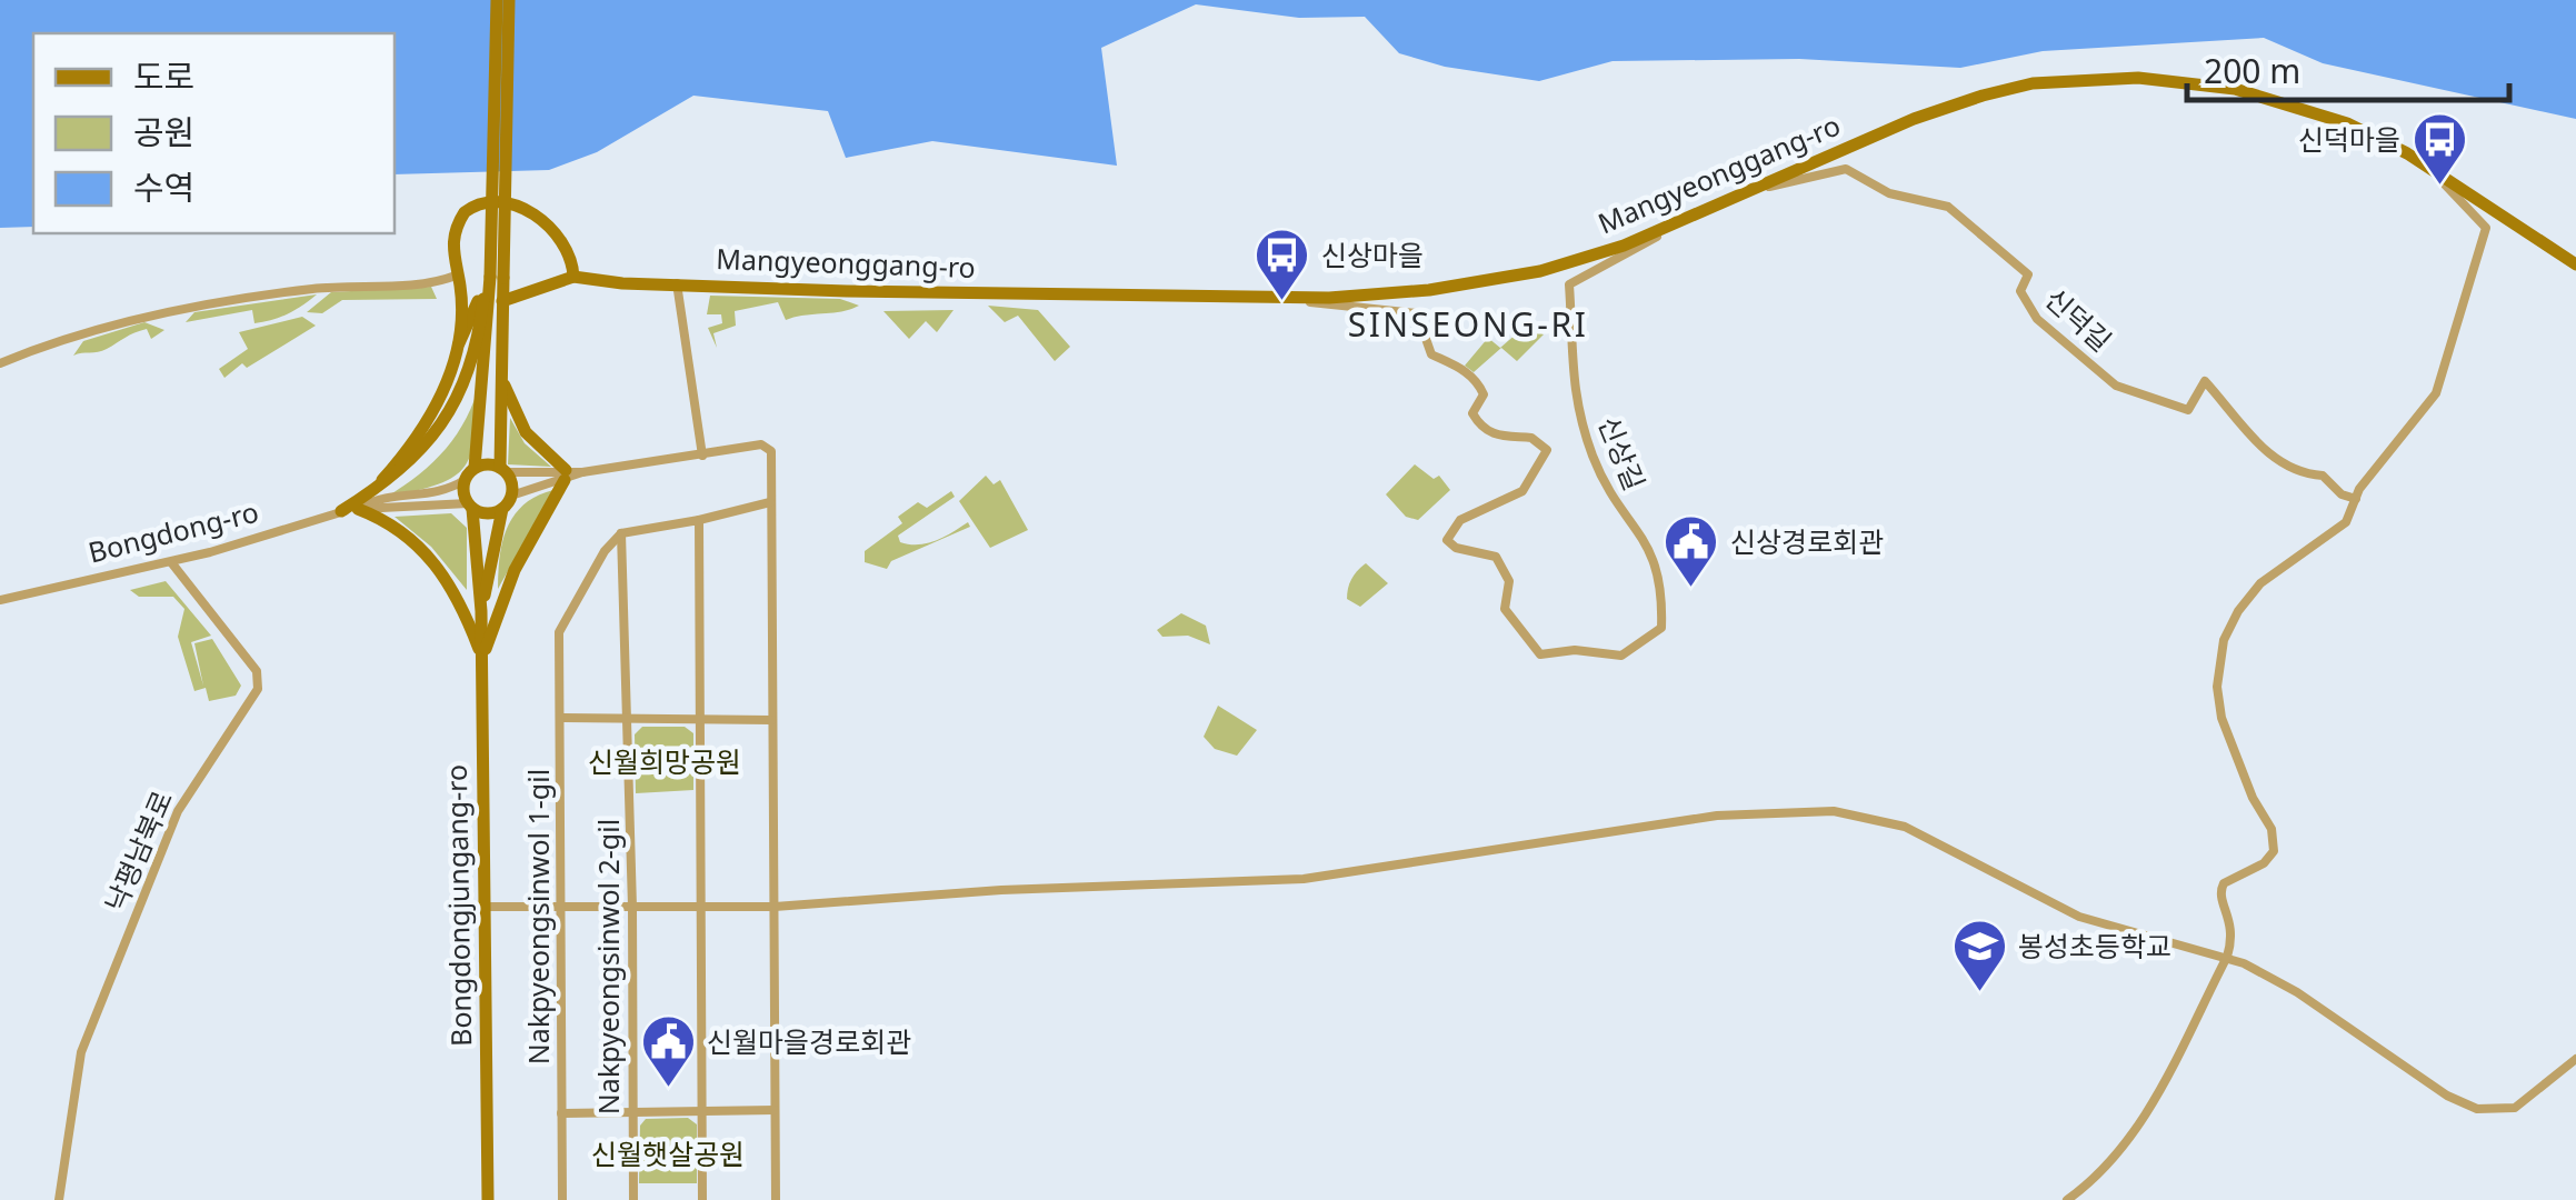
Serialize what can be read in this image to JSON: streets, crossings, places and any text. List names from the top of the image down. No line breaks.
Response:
{"streets":{"street":["Mangyeonggang-ro","신덕길","신상길","Bongdong-ro","낙평남북로","Bongdongjungang-ro","Nakpyeongsinwol 1-gil","Nakpyeongsinwol 2-gil"]},"crossings":[["Mangyeonggang-ro","신덕길"],["Mangyeonggang-ro","신상길"],["Bongdong-ro","낙평남북로"],["Bongdong-ro","Bongdongjungang-ro"],["Nakpyeongsinwol 1-gil","Nakpyeongsinwol 2-gil"]],"districts":["SINSEONG-RI"],"parks":["신월희망공원","신월햇살공원"],"places":{"bus stop":["신덕마을","신상마을"],"public building":["신상경로회관","신월마을경로회관"],"school or university":["봉성초등학교"]},"legend":["도로","공원","수역"],"scale_bar":"200 m"}
